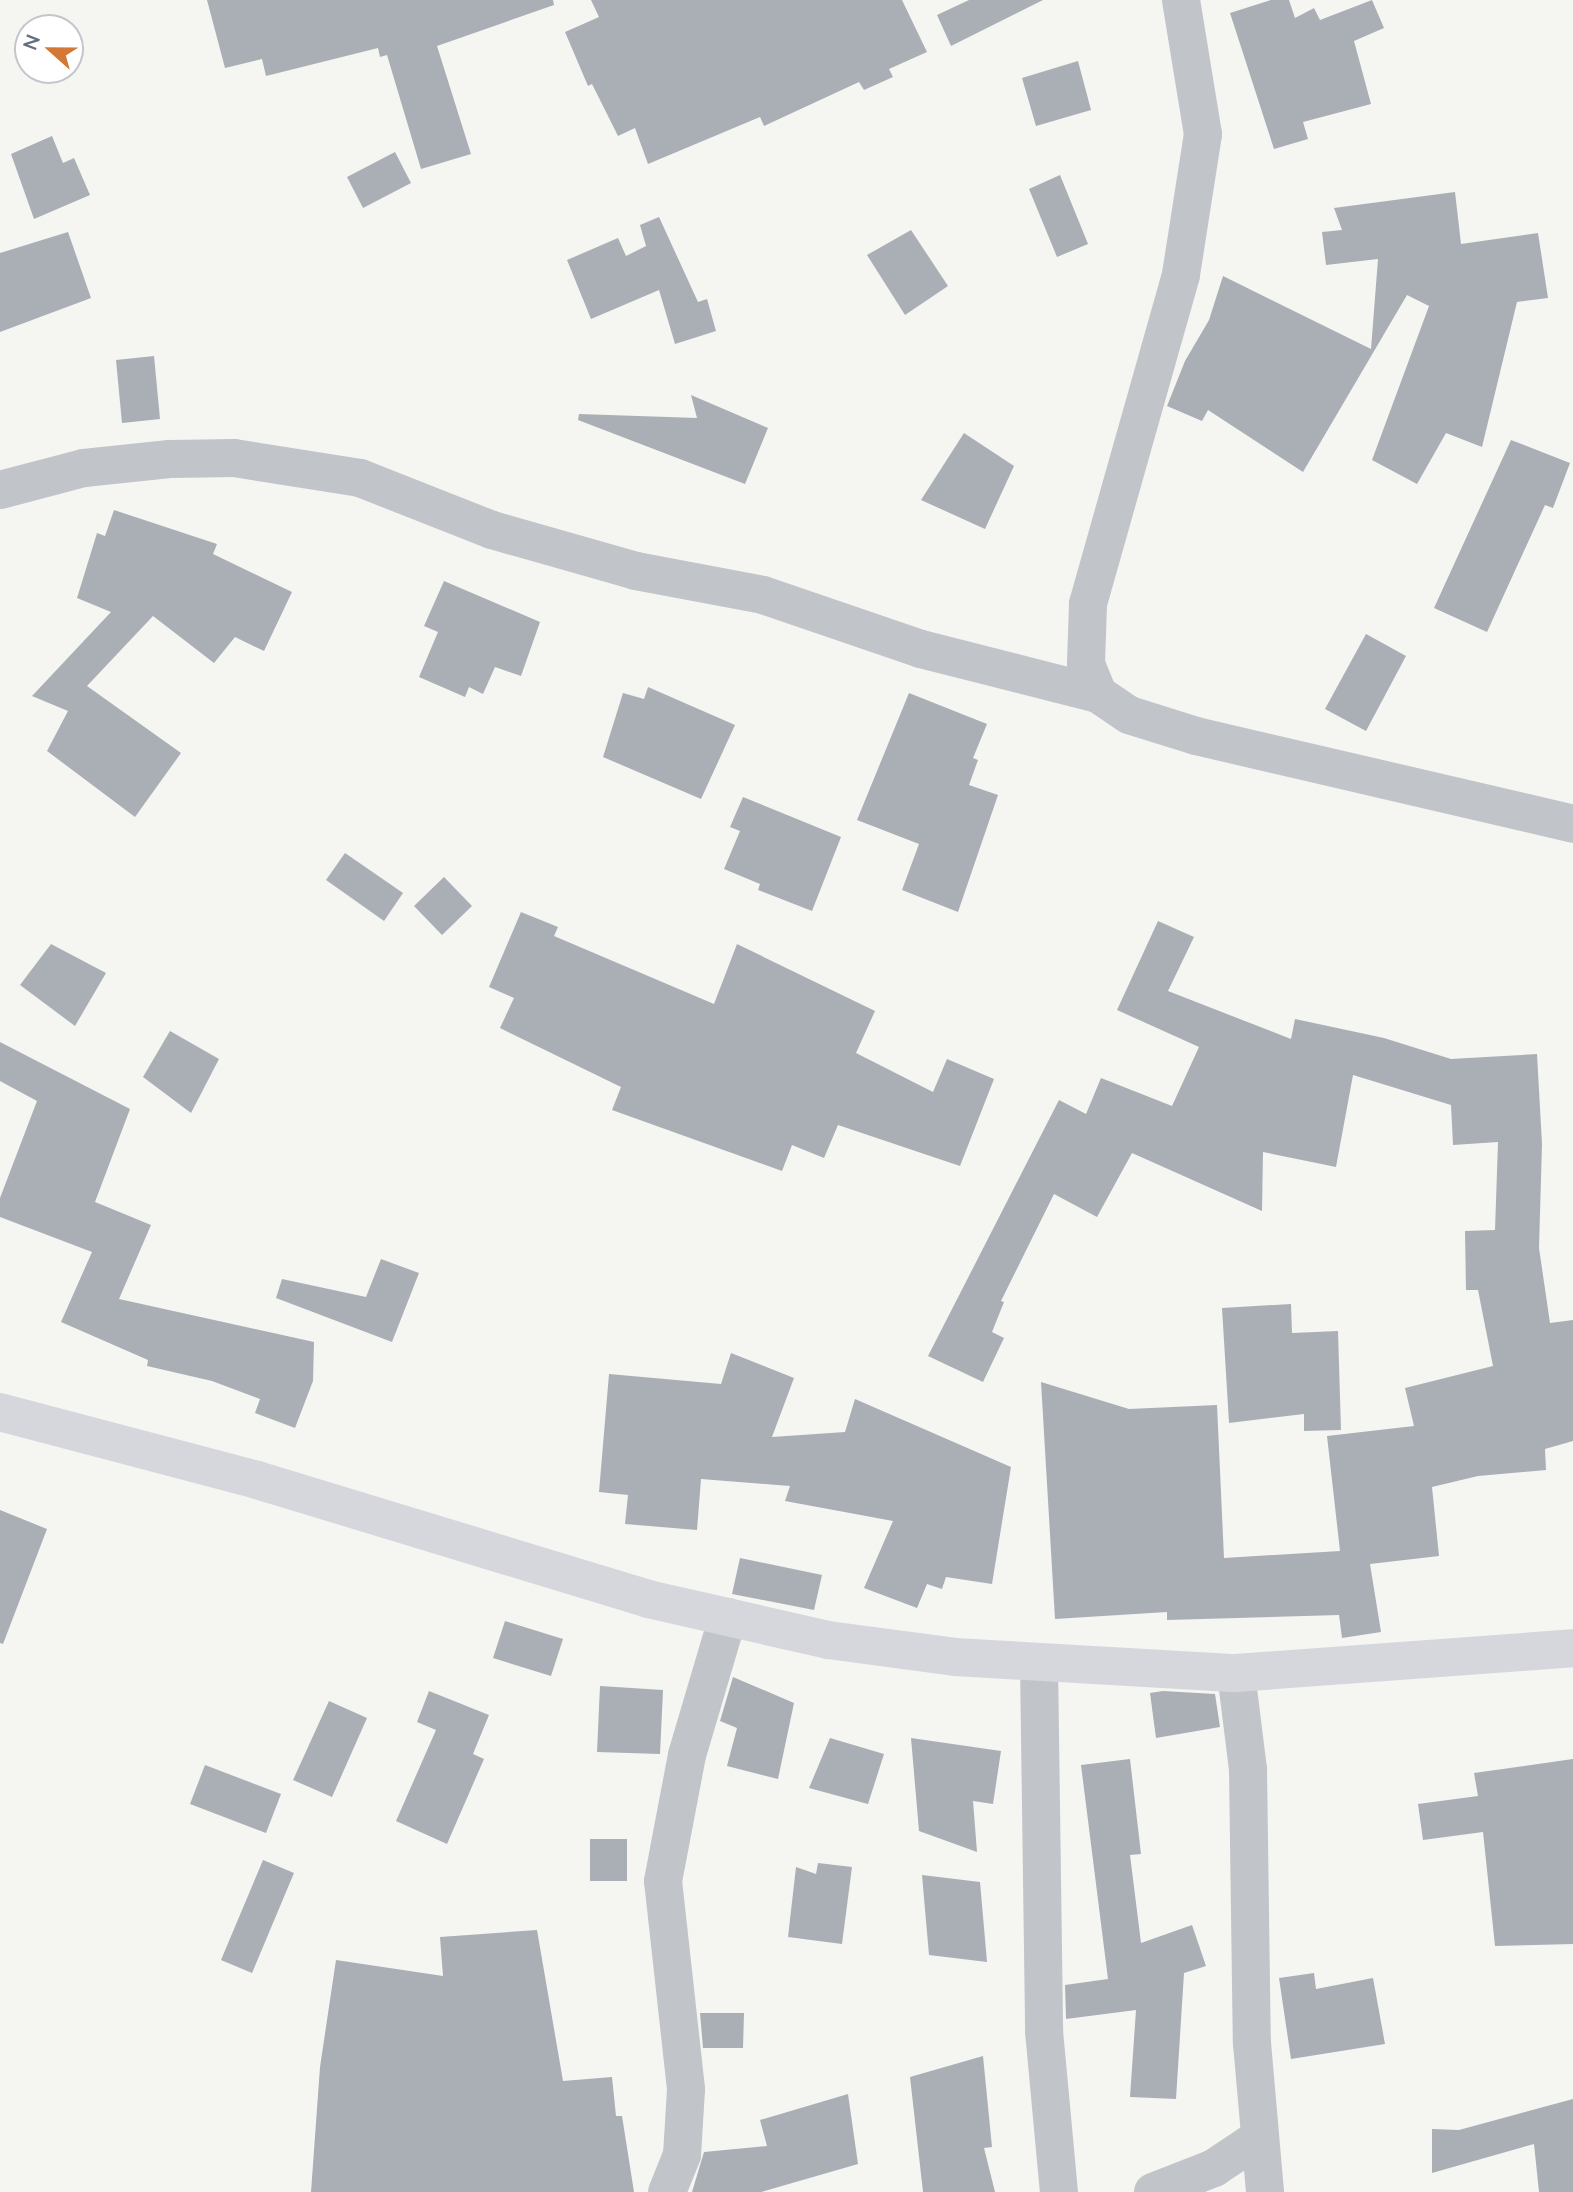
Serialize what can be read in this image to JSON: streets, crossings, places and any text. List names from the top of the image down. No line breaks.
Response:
{"north":"left"}
